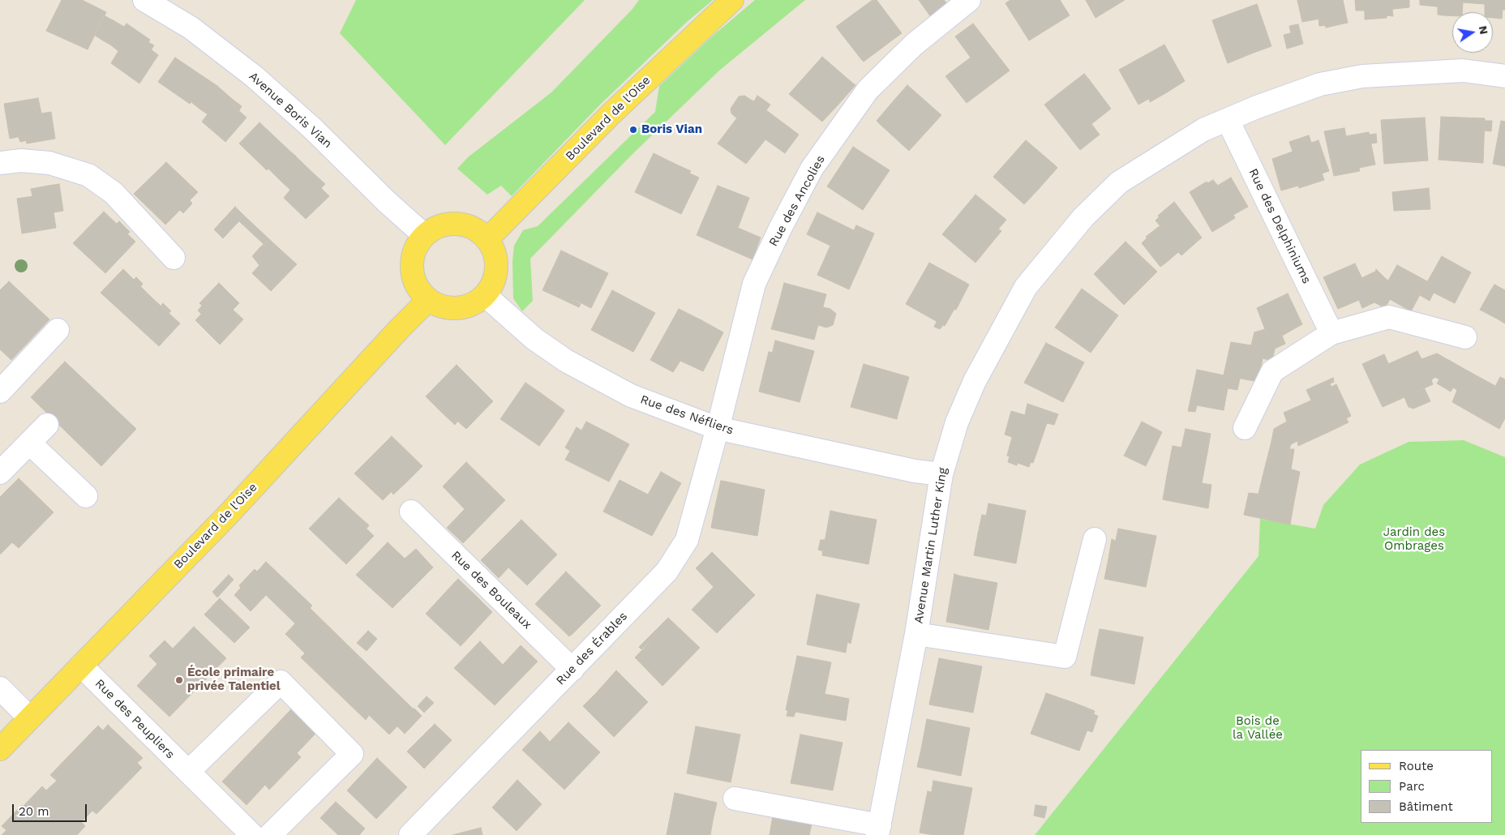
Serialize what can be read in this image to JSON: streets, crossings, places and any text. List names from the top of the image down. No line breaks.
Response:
{"streets":{"main road":["Boulevard de l'Oise"],"street":["Avenue Boris Vian","Rue des Ancolies","Rue des Delphiniums","Rue des Néfliers","Avenue Martin Luther King","Rue des Bouleaux","Rue des Érables","Rue des Peupliers"]},"crossings":[["Avenue Boris Vian","Boulevard de l'Oise"],["Avenue Boris Vian","Rue des Néfliers"],["Boulevard de l'Oise","Rue des Néfliers"],["Boulevard de l'Oise","Rue des Peupliers"],["Rue des Ancolies","Rue des Néfliers"],["Rue des Ancolies","Rue des Érables"],["Rue des Delphiniums","Avenue Martin Luther King"],["Rue des Néfliers","Avenue Martin Luther King"],["Rue des Néfliers","Rue des Érables"],["Rue des Bouleaux","Rue des Érables"]],"parks":["Jardin des Ombrages","Bois de la Vallée"],"places":["Boris Vian","École primaire privée Talentiel"],"legend":["Route","Parc","Bâtiment"],"scale_bar":"20 m","north":"right"}
